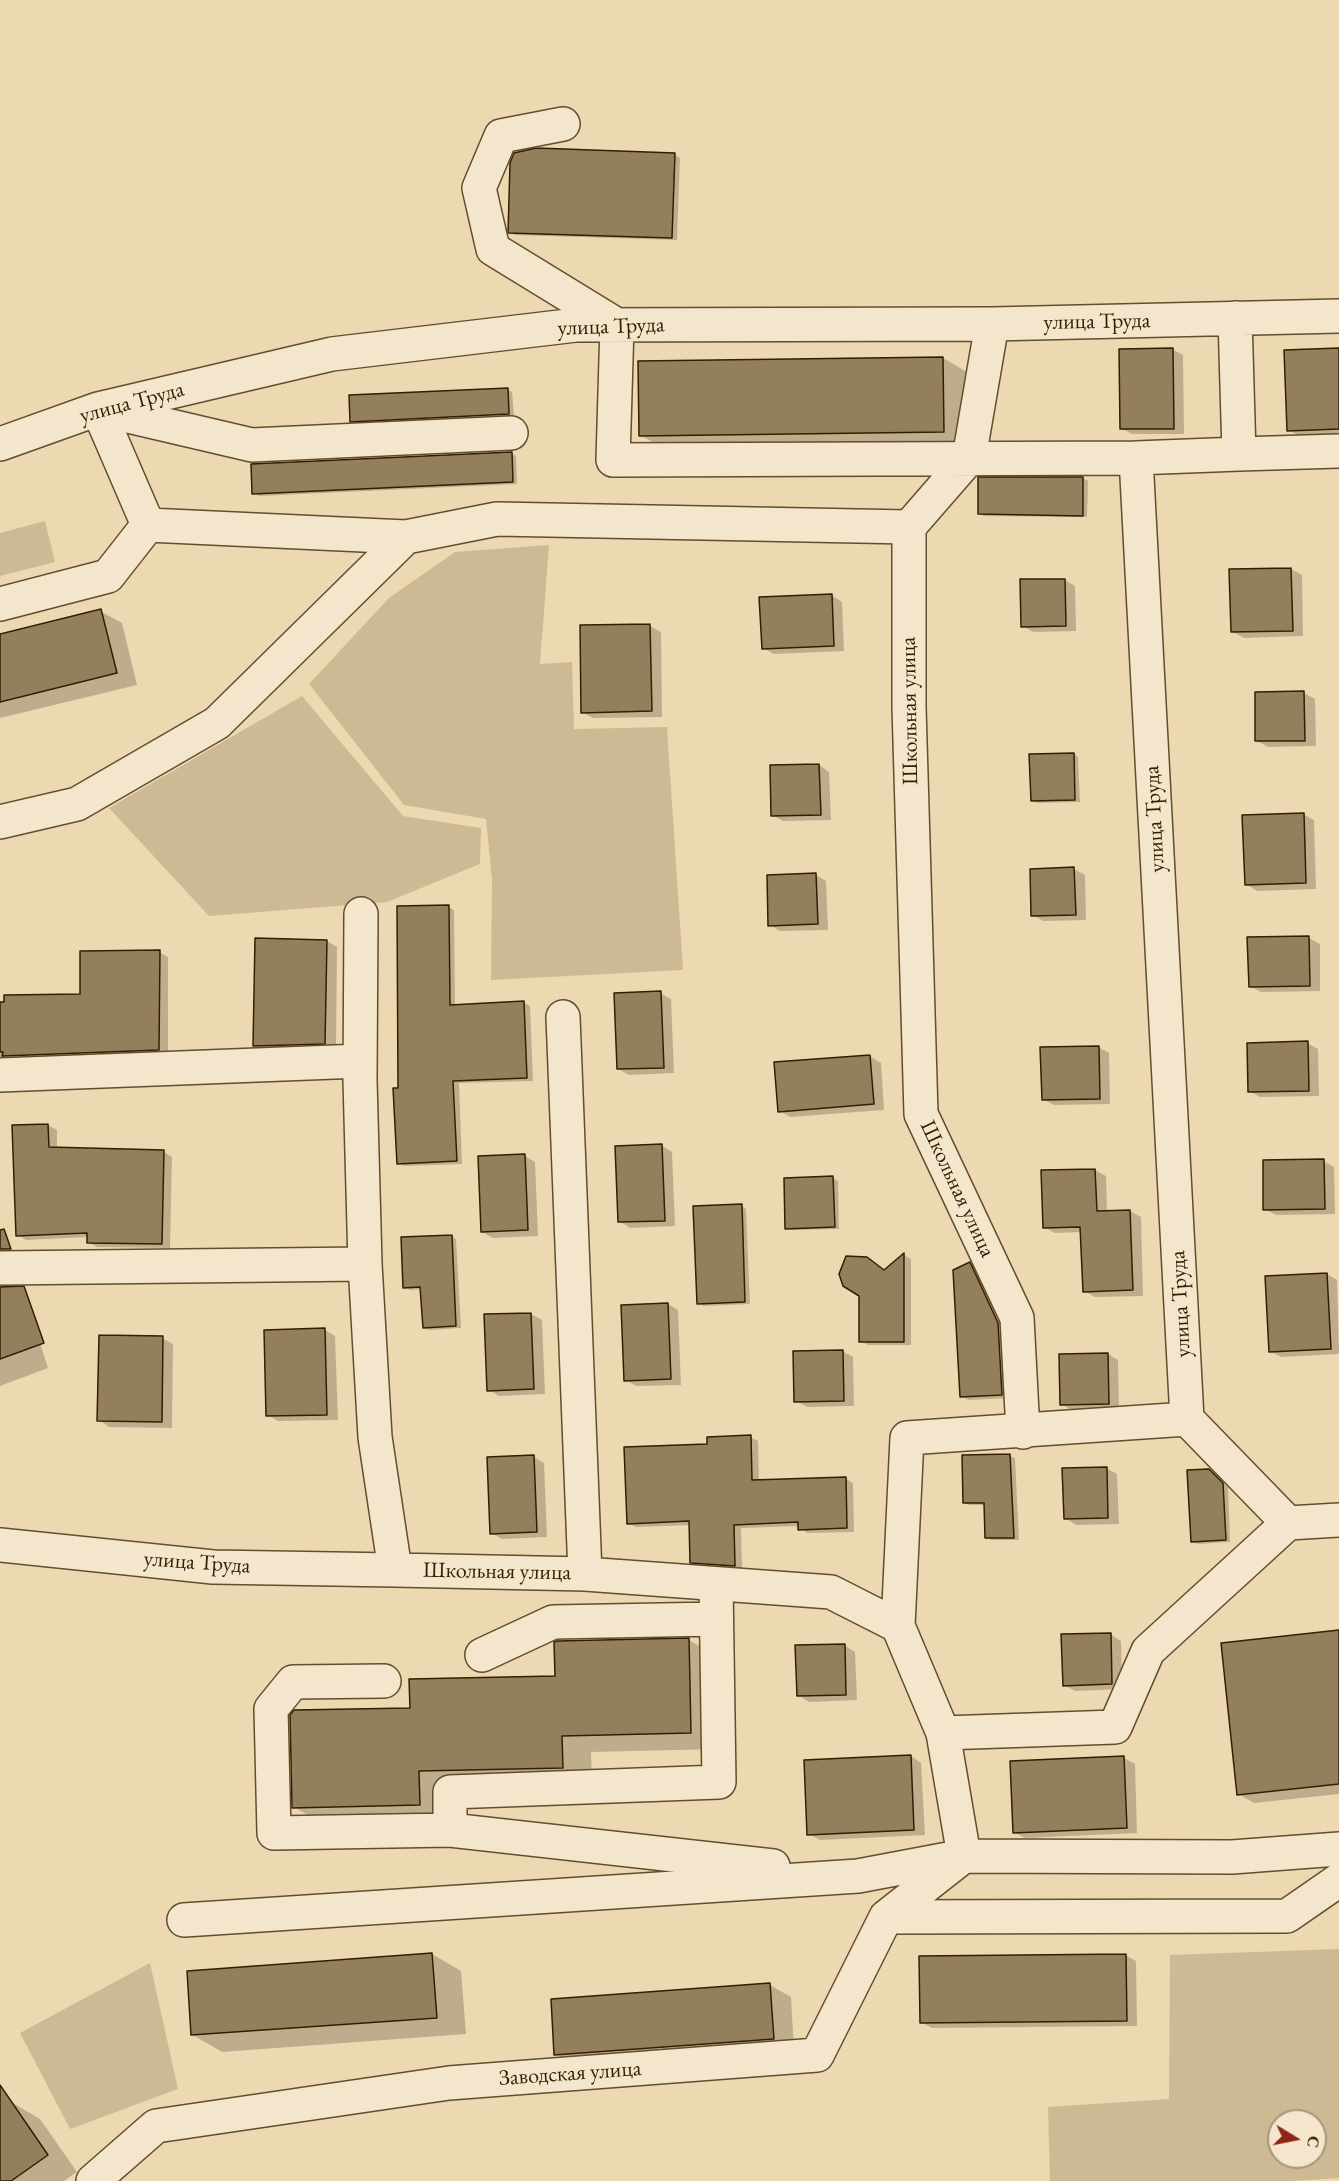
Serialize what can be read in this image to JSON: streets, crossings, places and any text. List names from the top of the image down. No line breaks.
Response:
{"streets":{"street":["улица Труда","Школьная улица","Заводская улица"]},"crossings":[["улица Труда","Школьная улица"]],"north":"right"}
